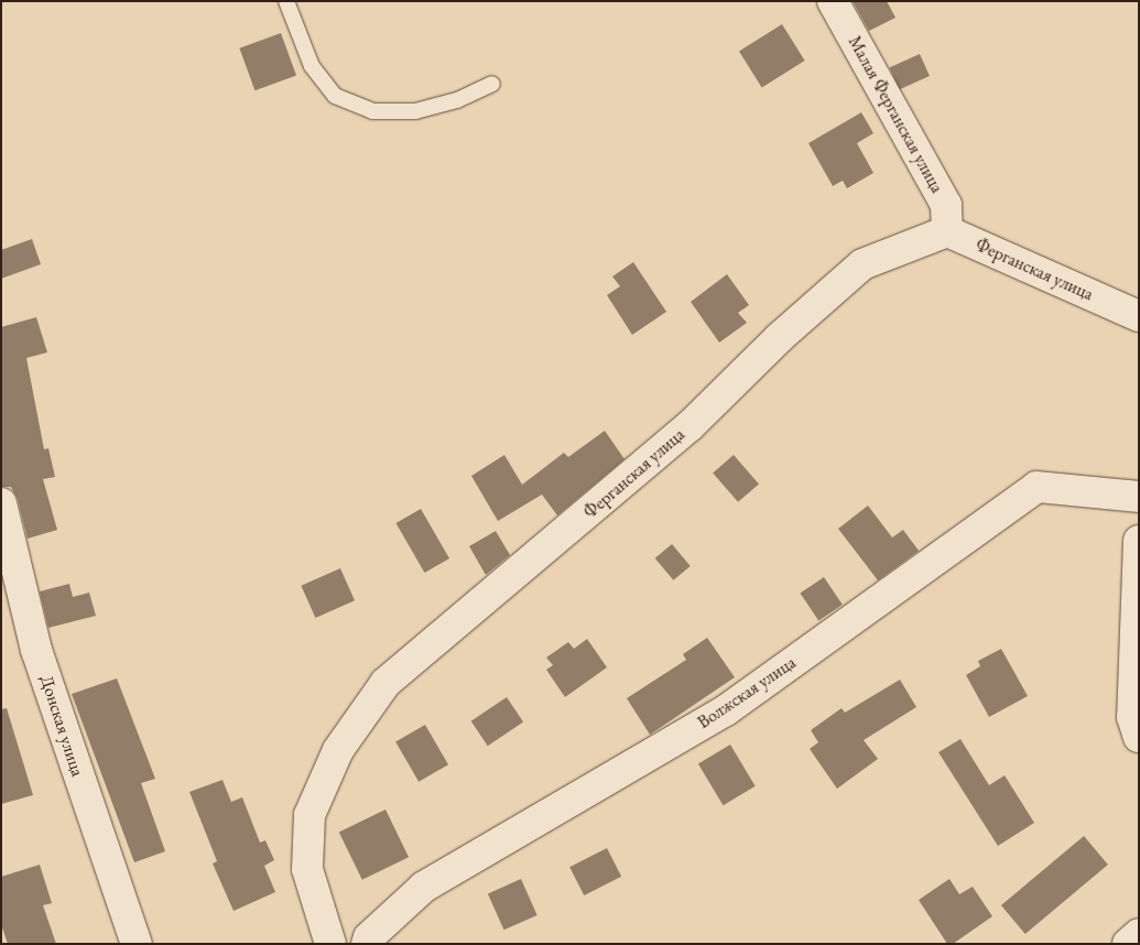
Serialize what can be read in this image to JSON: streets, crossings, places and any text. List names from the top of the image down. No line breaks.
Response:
{"streets":{"street":["Малая Ферганская улица","Ферганская улица","Волжская улица","Донская улица"]},"crossings":[["Малая Ферганская улица","Ферганская улица"]]}
